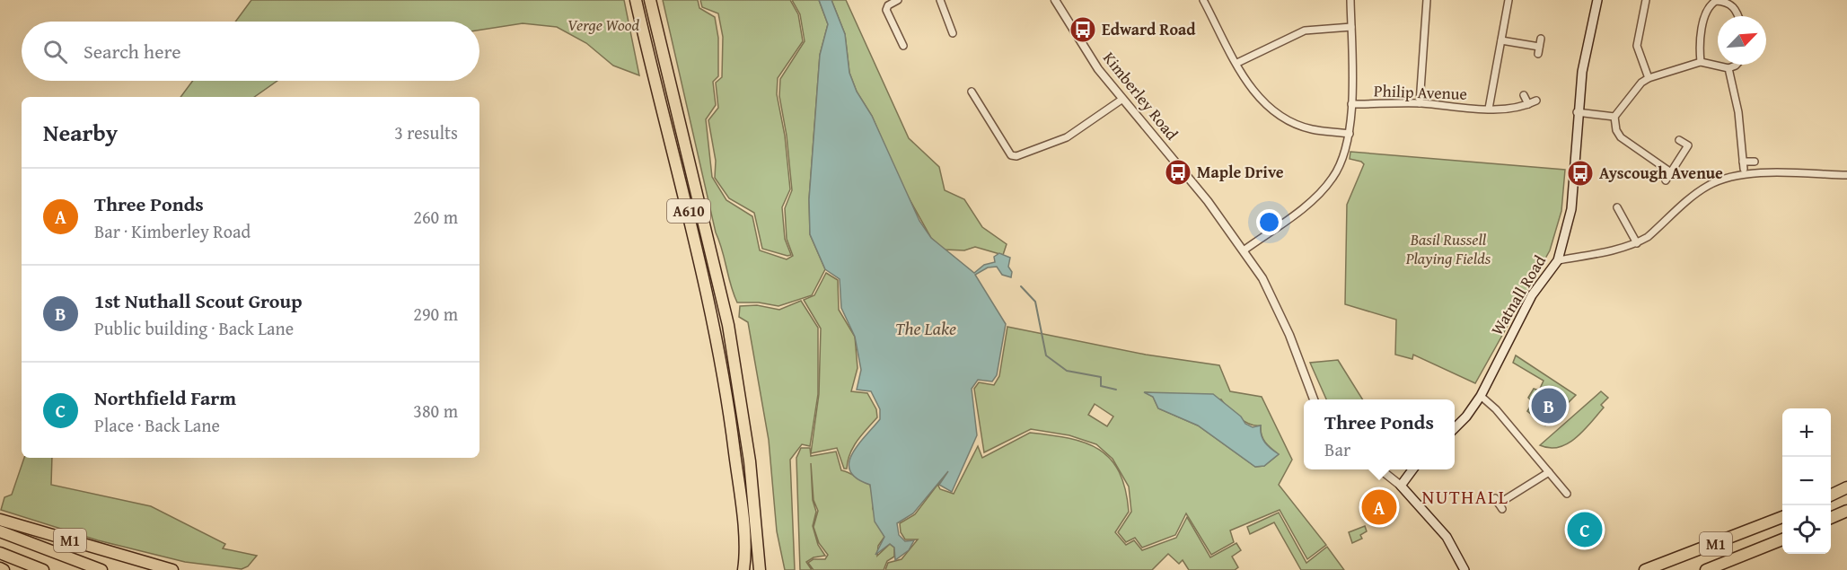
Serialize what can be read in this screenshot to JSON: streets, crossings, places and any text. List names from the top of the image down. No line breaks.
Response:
{"streets":{"highway":["A610","M1"],"main road":["Watnall Road"],"street":["Philip Avenue","Kimberley Road"]},"districts":["NUTHALL"],"water":["The Lake"],"parks":["Verge Wood","Basil Russell Playing Fields"],"places":{"bus stop":["Edward Road","Maple Drive","Ayscough Avenue"]},"north":"top right","page":{"search":"Search here","heading":["Nearby","3 results"],"list":[{"mark":"A","name":"Three Ponds","note":"Bar · Kimberley Road","value":"260 m"},{"mark":"B","name":"1st Nuthall Scout Group","note":"Public building · Back Lane","value":"290 m"},{"mark":"C","name":"Northfield Farm","note":"Place · Back Lane","value":"380 m"}],"pins":["B","A","C"],"popup":["Three Ponds","Bar"],"map_buttons":["+","−"]}}
